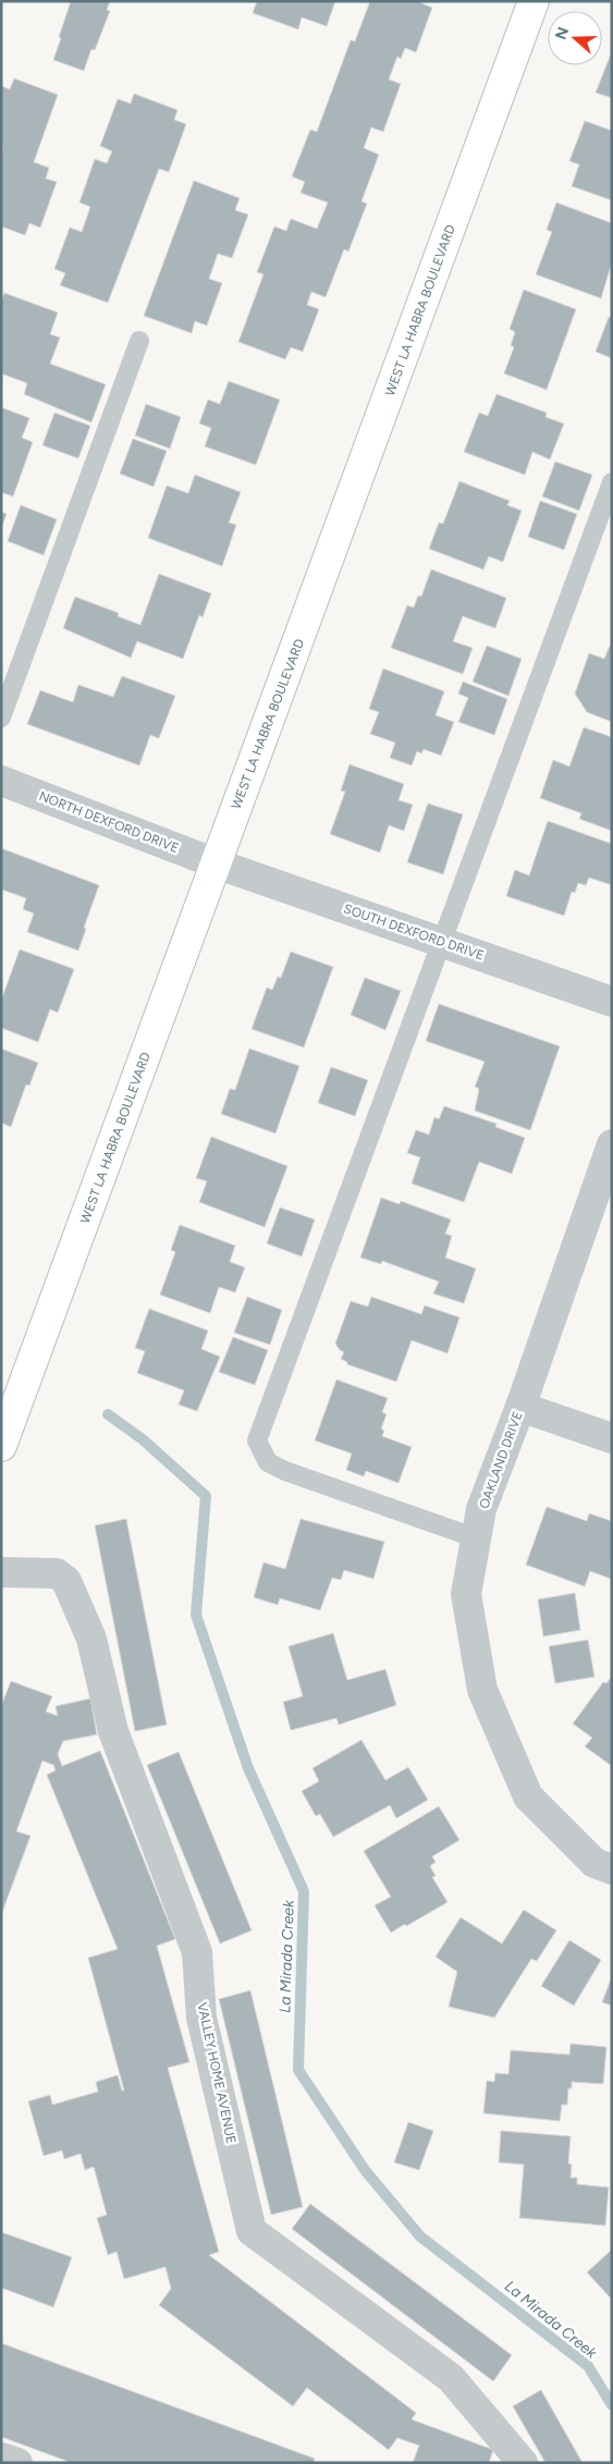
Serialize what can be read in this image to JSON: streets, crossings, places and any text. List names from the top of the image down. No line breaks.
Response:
{"streets":{"main road":["WEST LA HABRA BOULEVARD"],"street":["NORTH DEXFORD DRIVE","SOUTH DEXFORD DRIVE","OAKLAND DRIVE","VALLEY HOME AVENUE"]},"crossings":[["WEST LA HABRA BOULEVARD","NORTH DEXFORD DRIVE"],["WEST LA HABRA BOULEVARD","SOUTH DEXFORD DRIVE"],["NORTH DEXFORD DRIVE","SOUTH DEXFORD DRIVE"]],"water":["La Mirada Creek"],"north":"left"}
